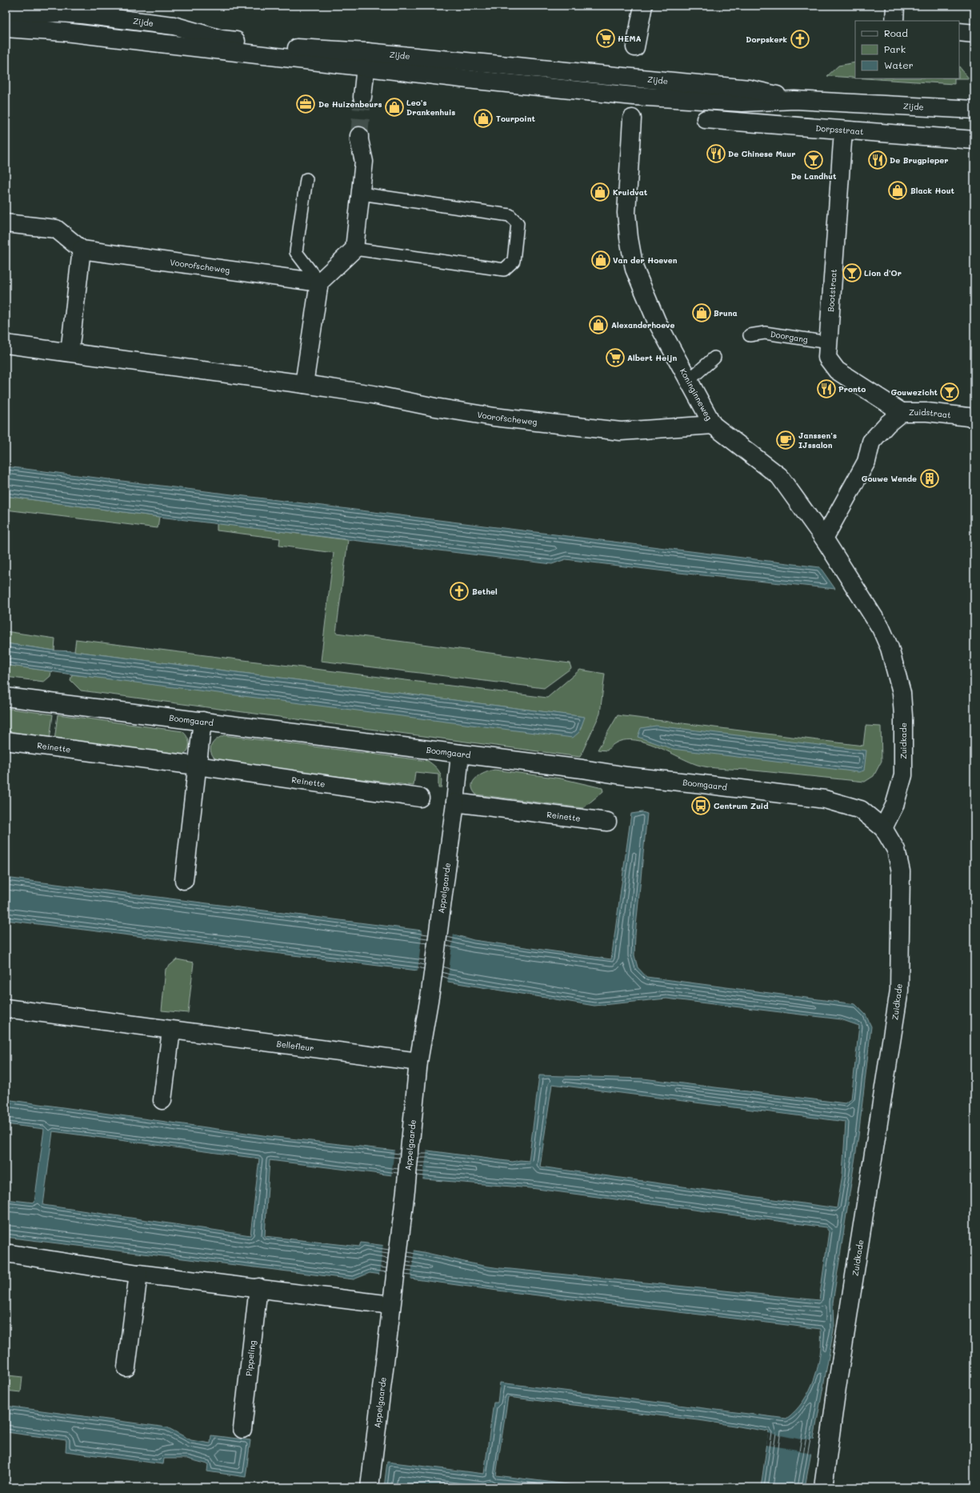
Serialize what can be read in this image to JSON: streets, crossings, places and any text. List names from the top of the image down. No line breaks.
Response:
{"streets":{"street":["Zijde","Dorpsstraat","Voorofscheweg","Bootstraat","Koninginneweg","Zuidstraat","Boomgaard","Zuidkade","Reinette","Appelgaarde","Bellefleur","Pippeling"],"lane":["Doorgang"]},"crossings":[["Dorpsstraat","Bootstraat"],["Voorofscheweg","Koninginneweg"],["Bootstraat","Doorgang"],["Bootstraat","Zuidstraat"],["Koninginneweg","Zuidstraat"],["Koninginneweg","Zuidkade"],["Zuidstraat","Zuidkade"],["Boomgaard","Zuidkade"],["Reinette","Appelgaarde"],["Appelgaarde","Bellefleur"]],"places":{"supermarket":["HEMA","Albert Heijn"],"church":["Dorpskerk","Bethel"],"office":["De Huizenbeurs"],"shop":["Leo's Drankenhuis","Tourpoint","Black Hout","Kruidvat","Van der Hoeven","Bruna","Alexanderhoeve"],"restaurant":["De Chinese Muur","De Brugpieper","Pronto"],"bar":["De Landhut","Lion d'Or","Gouwezicht"],"cafe":["Janssen's IJssalon"],"building":["Gouwe Wende"],"bus stop":["Centrum Zuid"]},"legend":["Road","Park","Water"]}
